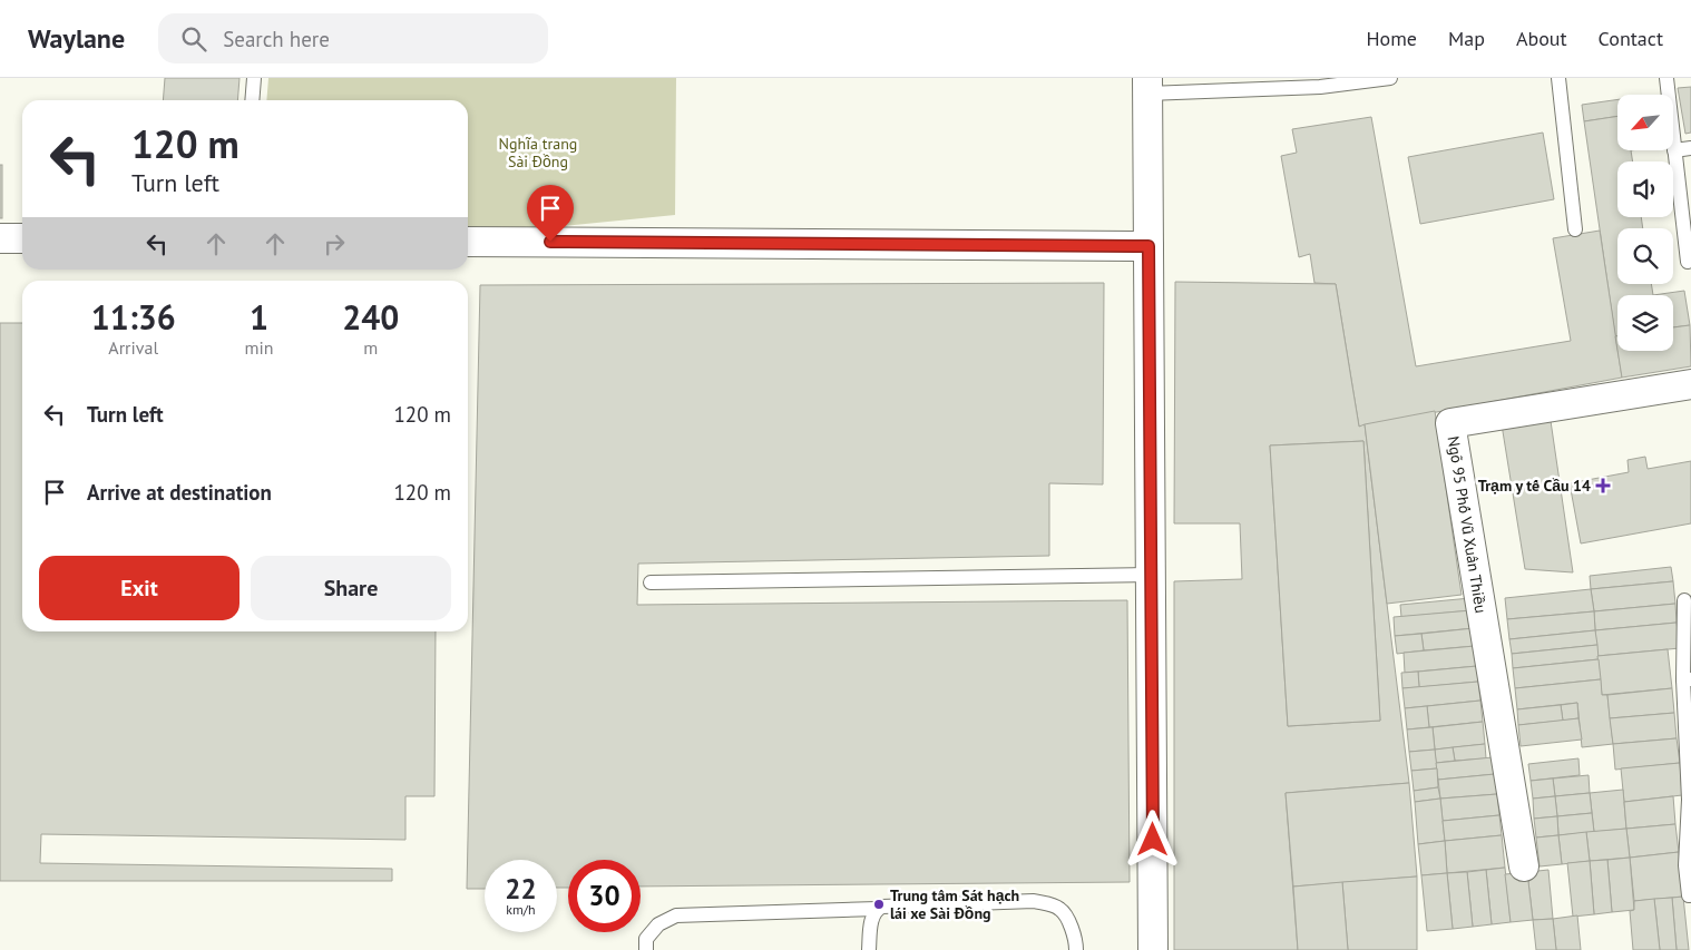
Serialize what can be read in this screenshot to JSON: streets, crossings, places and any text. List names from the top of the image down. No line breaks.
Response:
{"streets":{"street":["Ngõ 95 Phố Vũ Xuân Thiều"]},"parks":["Nghĩa trang Sài Đồng"],"places":{"health":["Trạm y tế Cầu 14"],"other":["Trung tâm Sát hạch lái xe Sài Đồng"]},"north":"bottom left","page":{"header":"Waylane","search":"Search here","nav":["Home","Map","About","Contact"],"turn":["120 m","Turn left"],"eta":["11:36","Arrival","1","min","240","m"],"list":[{"name":"Turn left","value":"120 m"},{"name":"Arrive at destination","value":"120 m"}],"buttons":["Exit","Share"],"speed":"22 km/h","limit":"30"}}
